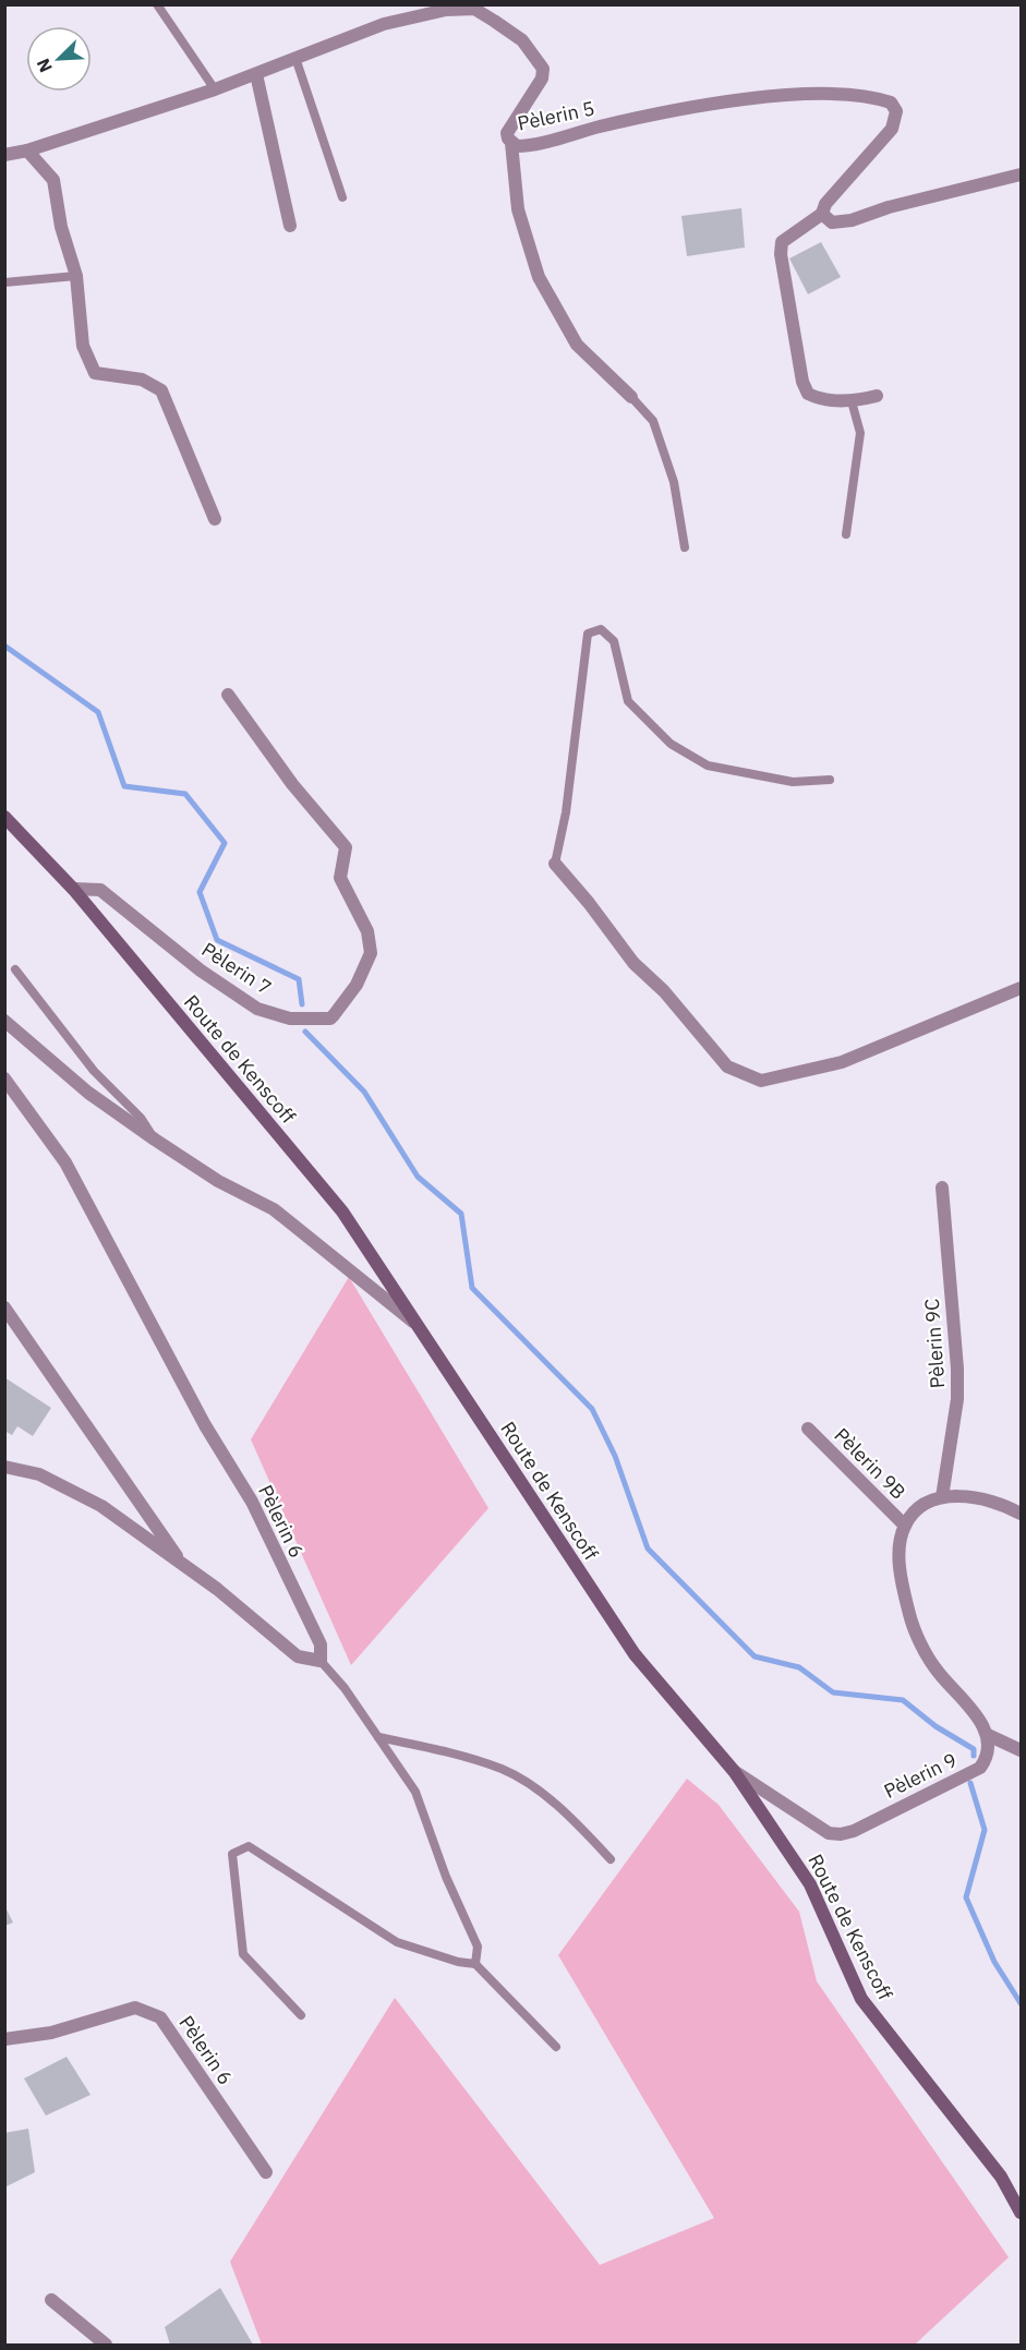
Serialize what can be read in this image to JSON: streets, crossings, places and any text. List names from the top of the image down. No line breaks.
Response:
{"streets":{"main road":["Route de Kenscoff"],"street":["Pèlerin 5","Pèlerin 7","Pèlerin 9C","Pèlerin 9B","Pèlerin 6","Pèlerin 9"]},"crossings":[["Pèlerin 7","Route de Kenscoff"],["Route de Kenscoff","Pèlerin 9"]],"north":"bottom left"}
